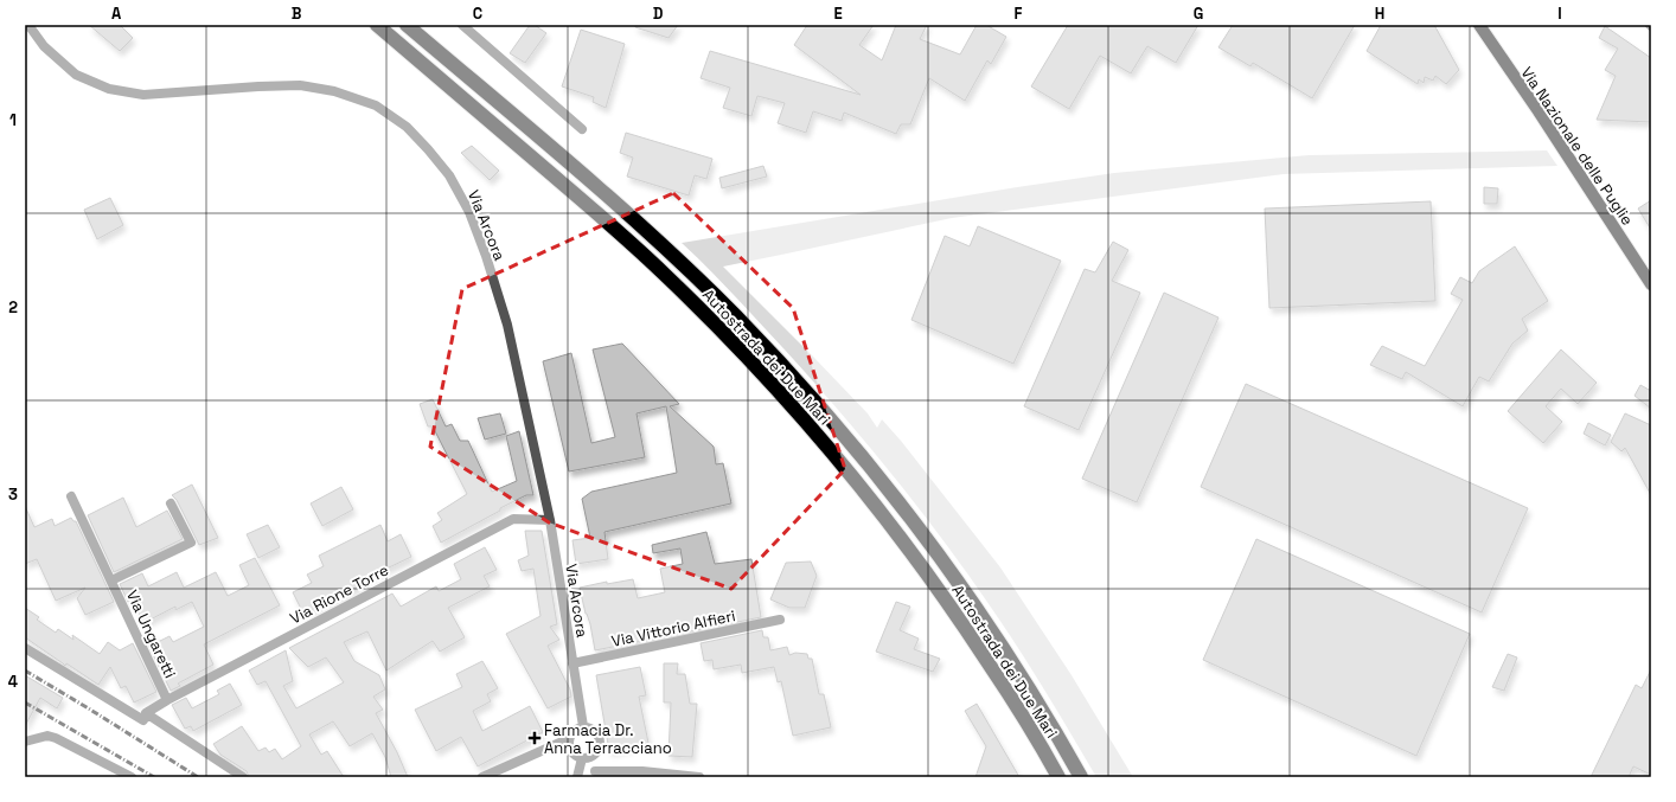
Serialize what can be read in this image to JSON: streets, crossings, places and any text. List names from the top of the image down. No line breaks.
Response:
{"streets":{"highway":["Autostrada dei Due Mari"],"main road":["Via Nazionale delle Puglie"],"street":["Via Arcora","Via Rione Torre","Via Vittorio Alfieri","Via Ungaretti"]},"crossings":[["Via Arcora","Via Rione Torre"],["Via Arcora","Via Vittorio Alfieri"],["Via Rione Torre","Via Ungaretti"]],"places":{"health":["Farmacia Dr. Anna Terracciano"]},"grid":{"columns":["A","B","C","D","E","F","G","H","I"],"rows":["1","2","3","4"]}}
